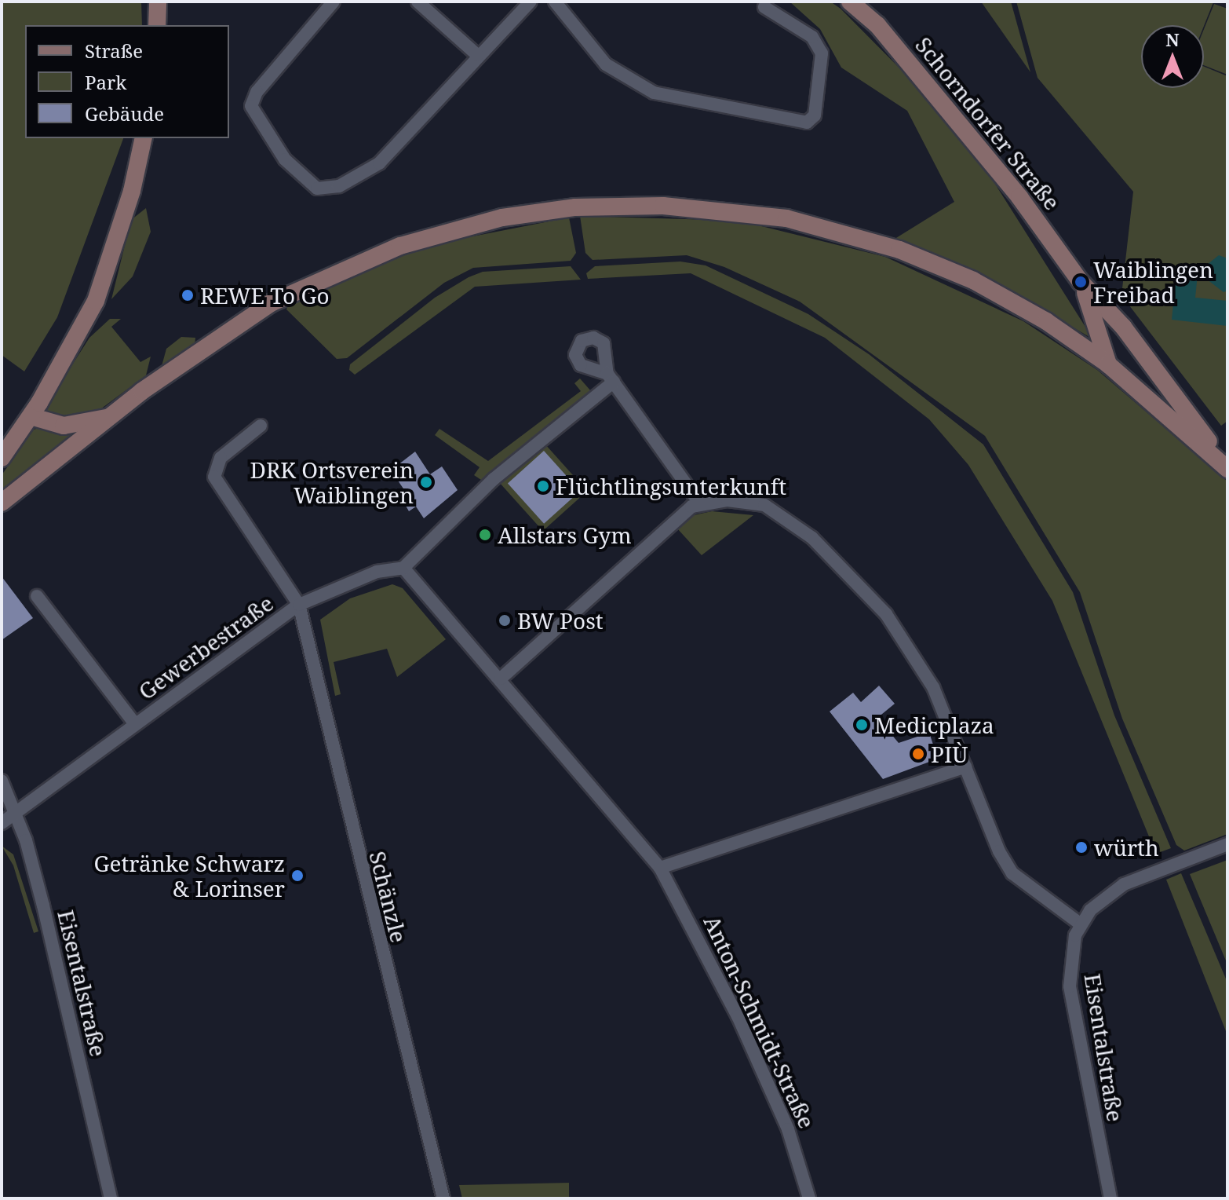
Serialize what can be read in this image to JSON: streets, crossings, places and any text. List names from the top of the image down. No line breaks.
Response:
{"streets":{"main road":["Schorndorfer Straße"],"street":["Gewerbestraße","Schänzle","Eisentalstraße","Anton-Schmidt-Straße"]},"crossings":[["Gewerbestraße","Schänzle"],["Gewerbestraße","Eisentalstraße"]],"places":["Waiblingen Freibad","REWE To Go","DRK Ortsverein Waiblingen","Flüchtlingsunterkunft","Allstars Gym","BW Post","Medicplaza","PIÙ","würth","Getränke Schwarz & Lorinser"],"legend":["Straße","Park","Gebäude"],"north":"top"}
